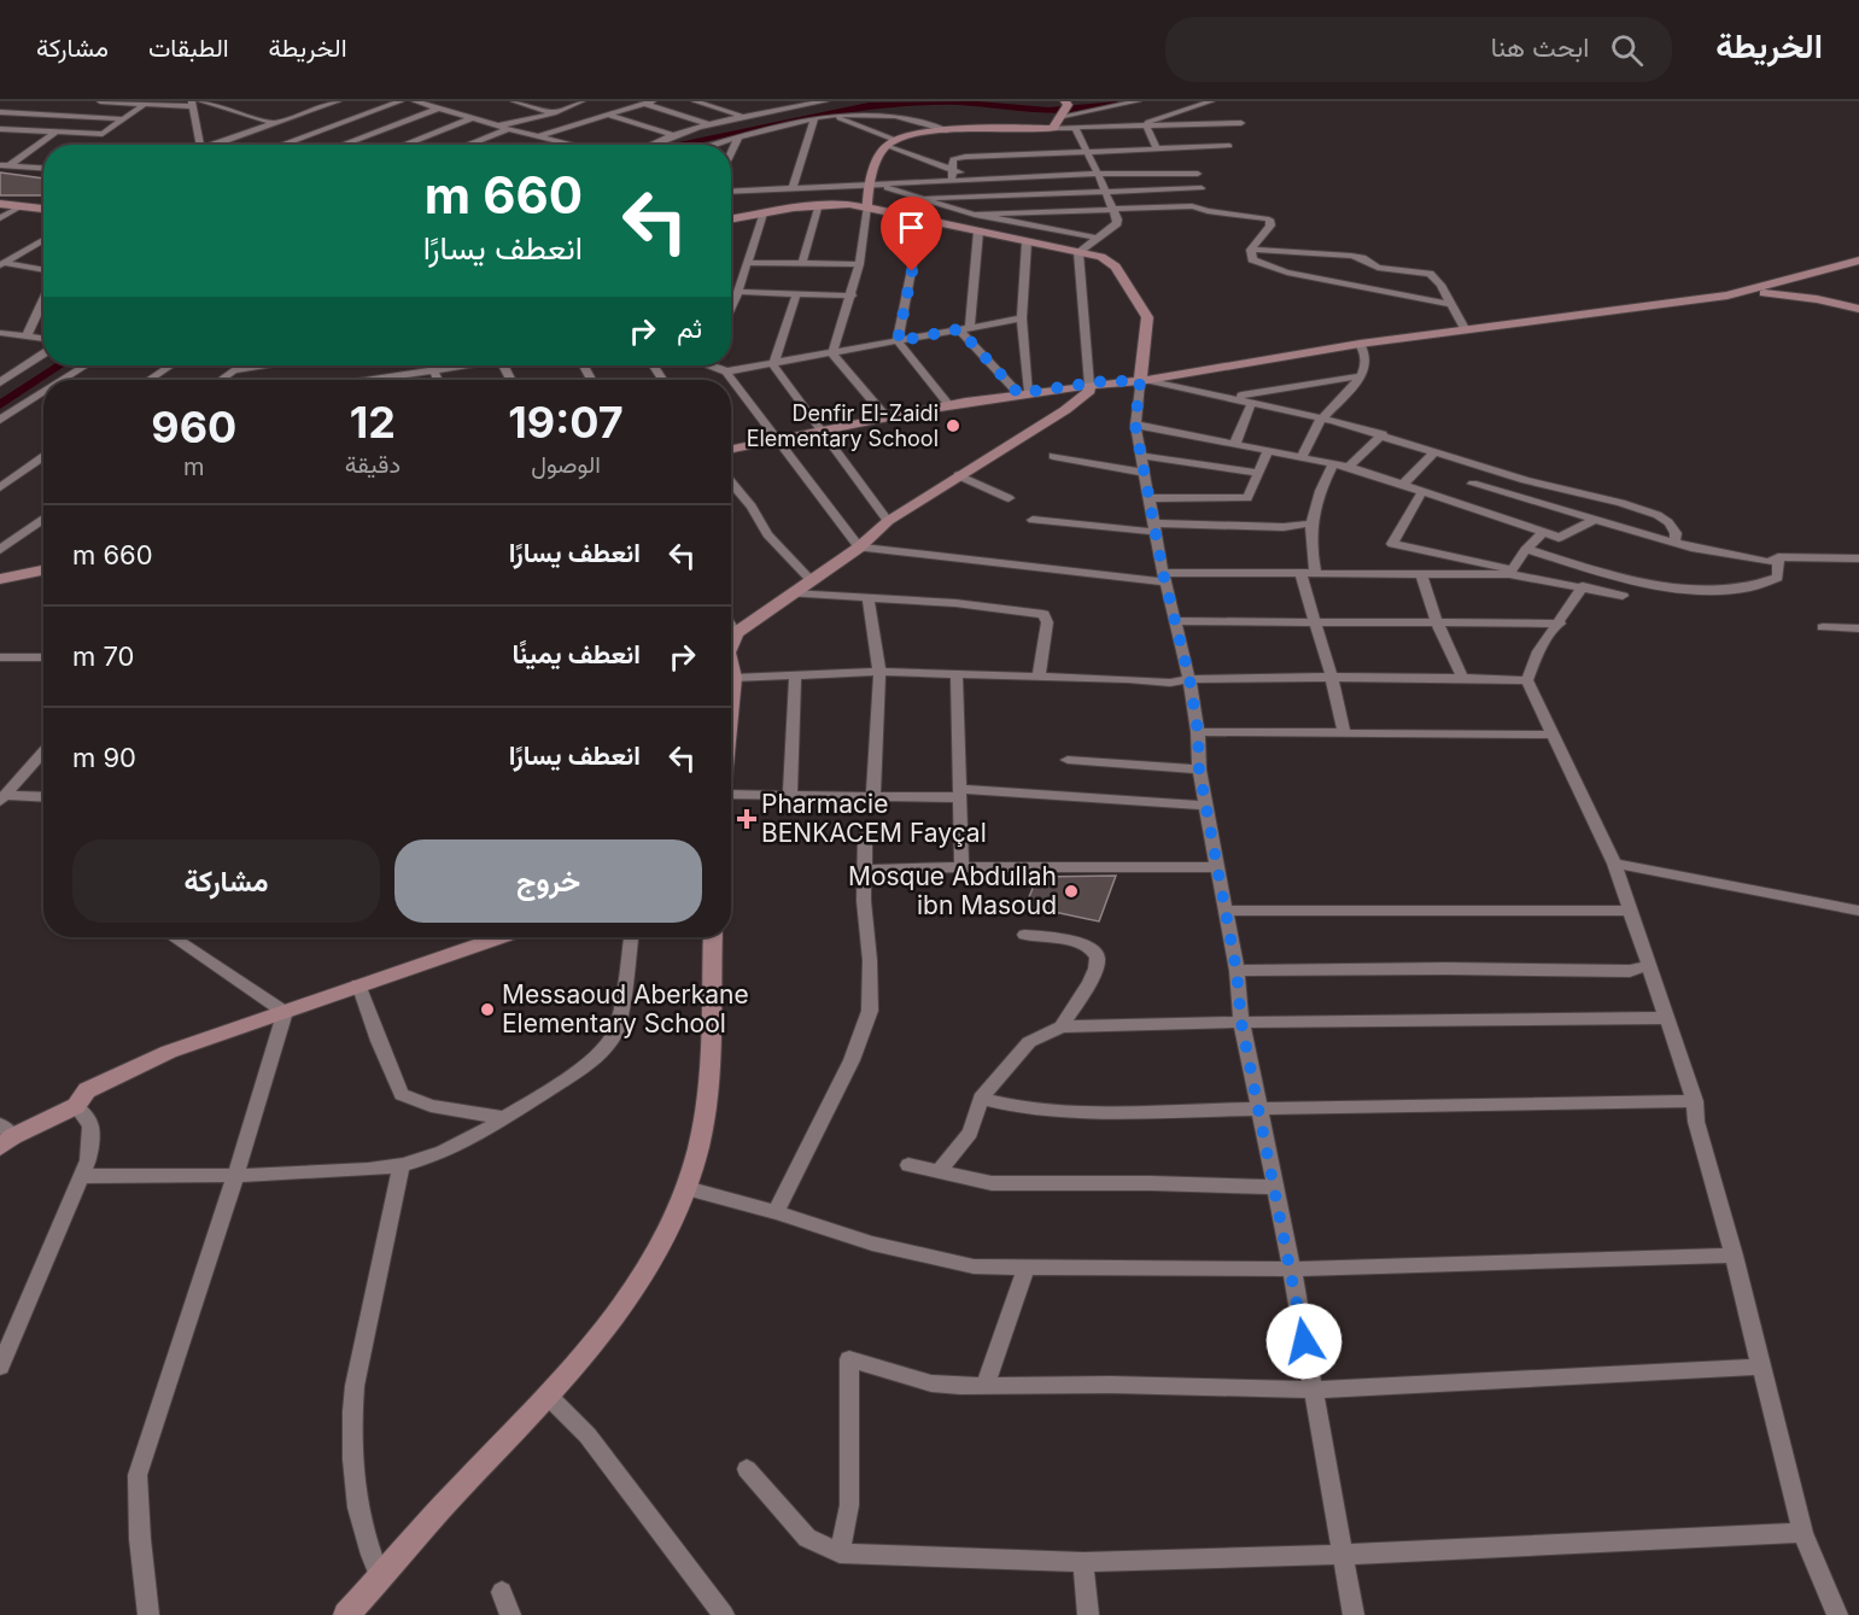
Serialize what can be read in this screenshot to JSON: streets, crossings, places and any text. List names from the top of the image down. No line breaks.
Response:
{"places":{"other":["Denfir El-Zaidi Elementary School","Mosque Abdullah ibn Masoud","Messaoud Aberkane Elementary School"],"health":["Pharmacie BENKACEM Fayçal"]},"page":{"header":"الخريطة","search":"ابحث هنا","nav":["الخريطة","الطبقات","مشاركة"],"turn":["660 m","انعطف يسارًا"],"then":"ثم","eta":["19:07","الوصول","12","دقيقة","960","m"],"list":[{"name":"انعطف يسارًا","value":"660 m"},{"name":"انعطف يمينًا","value":"70 m"},{"name":"انعطف يسارًا","value":"90 m"}],"buttons":["خروج","مشاركة"]}}
